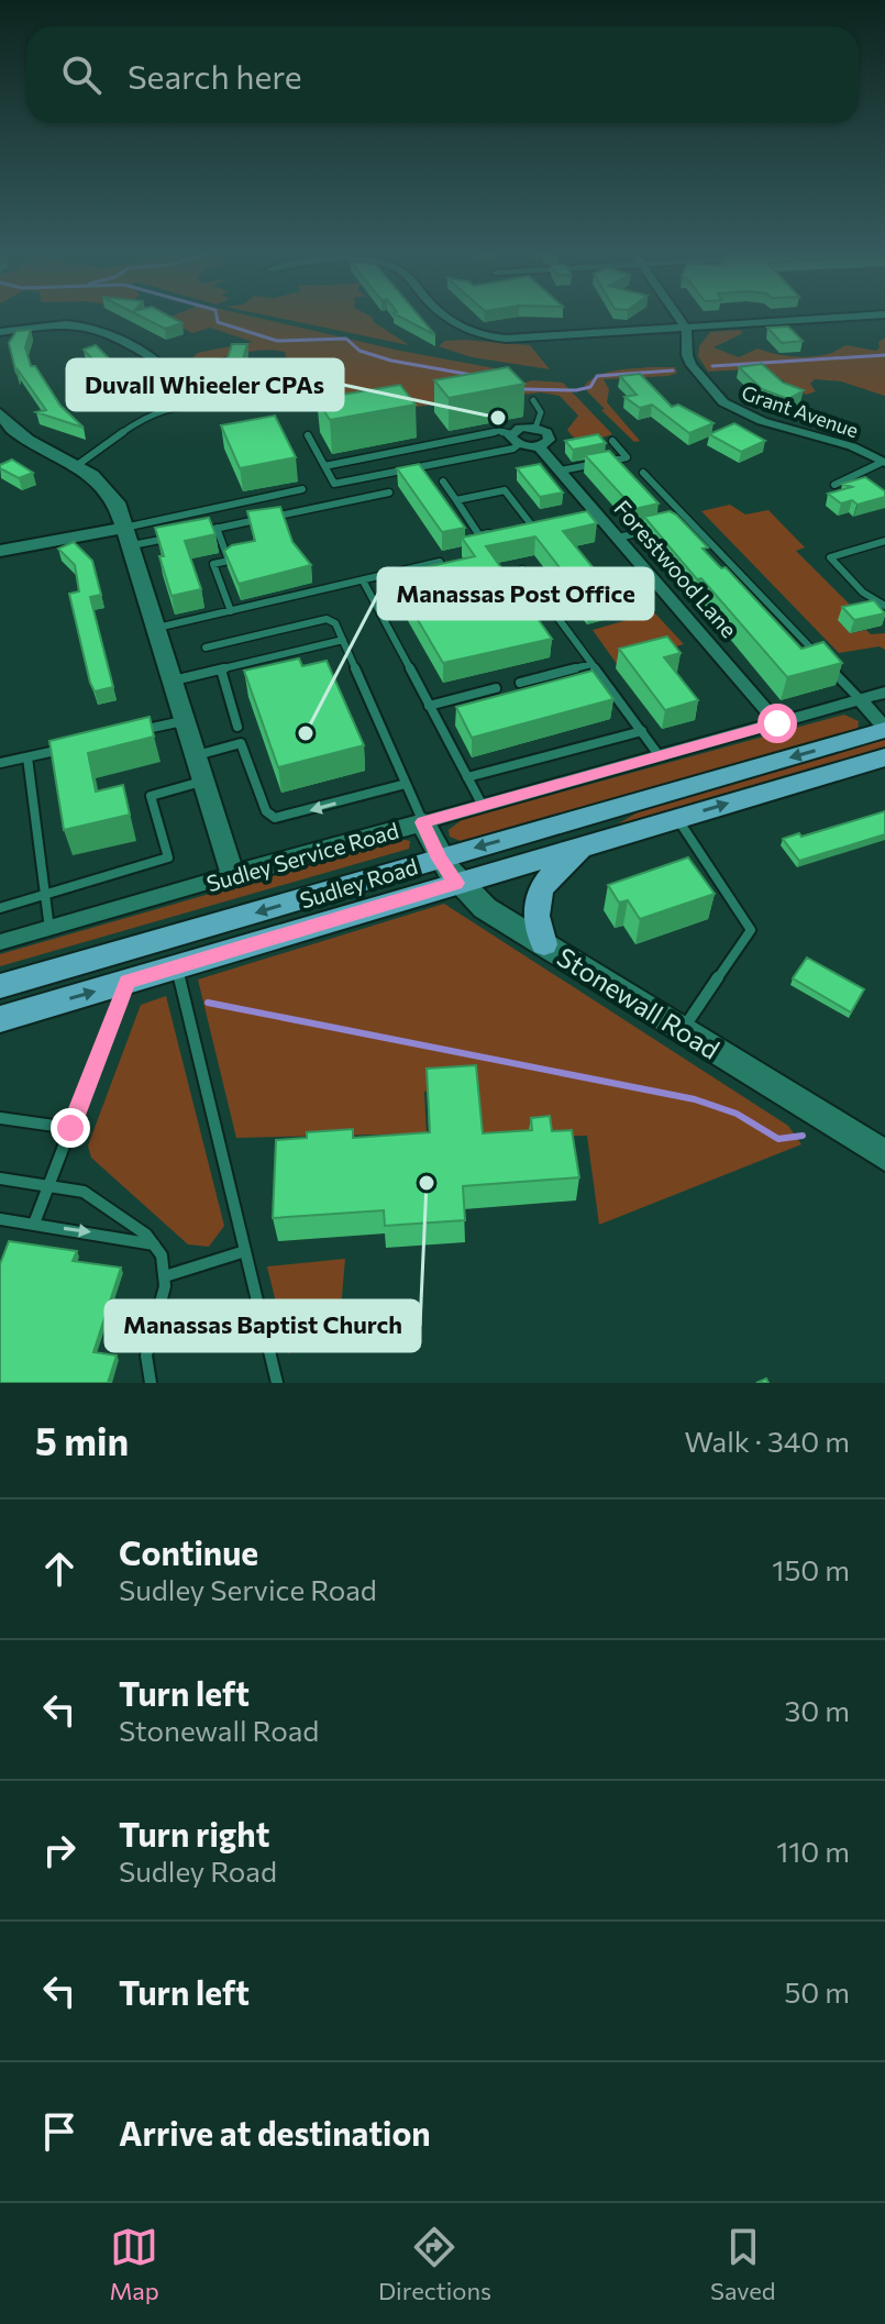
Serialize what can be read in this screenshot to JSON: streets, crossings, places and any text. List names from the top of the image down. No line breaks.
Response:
{"streets":{"main road":["Sudley Road"],"street":["Grant Avenue","Forestwood Lane","Sudley Service Road","Stonewall Road"]},"crossings":[["Forestwood Lane","Sudley Service Road"],["Sudley Service Road","Stonewall Road"],["Sudley Road","Stonewall Road"]],"places":["Duvall Whieeler CPAs","Manassas Post Office","Manassas Baptist Church"],"page":{"search":"Search here","heading":["5 min","Walk · 340 m"],"list":[["Continue","Sudley Service Road","150 m"],["Turn left","Stonewall Road","30 m"],["Turn right","Sudley Road","110 m"],["Turn left","50 m"],"Arrive at destination"],"nav":["Map","Directions","Saved"]}}
